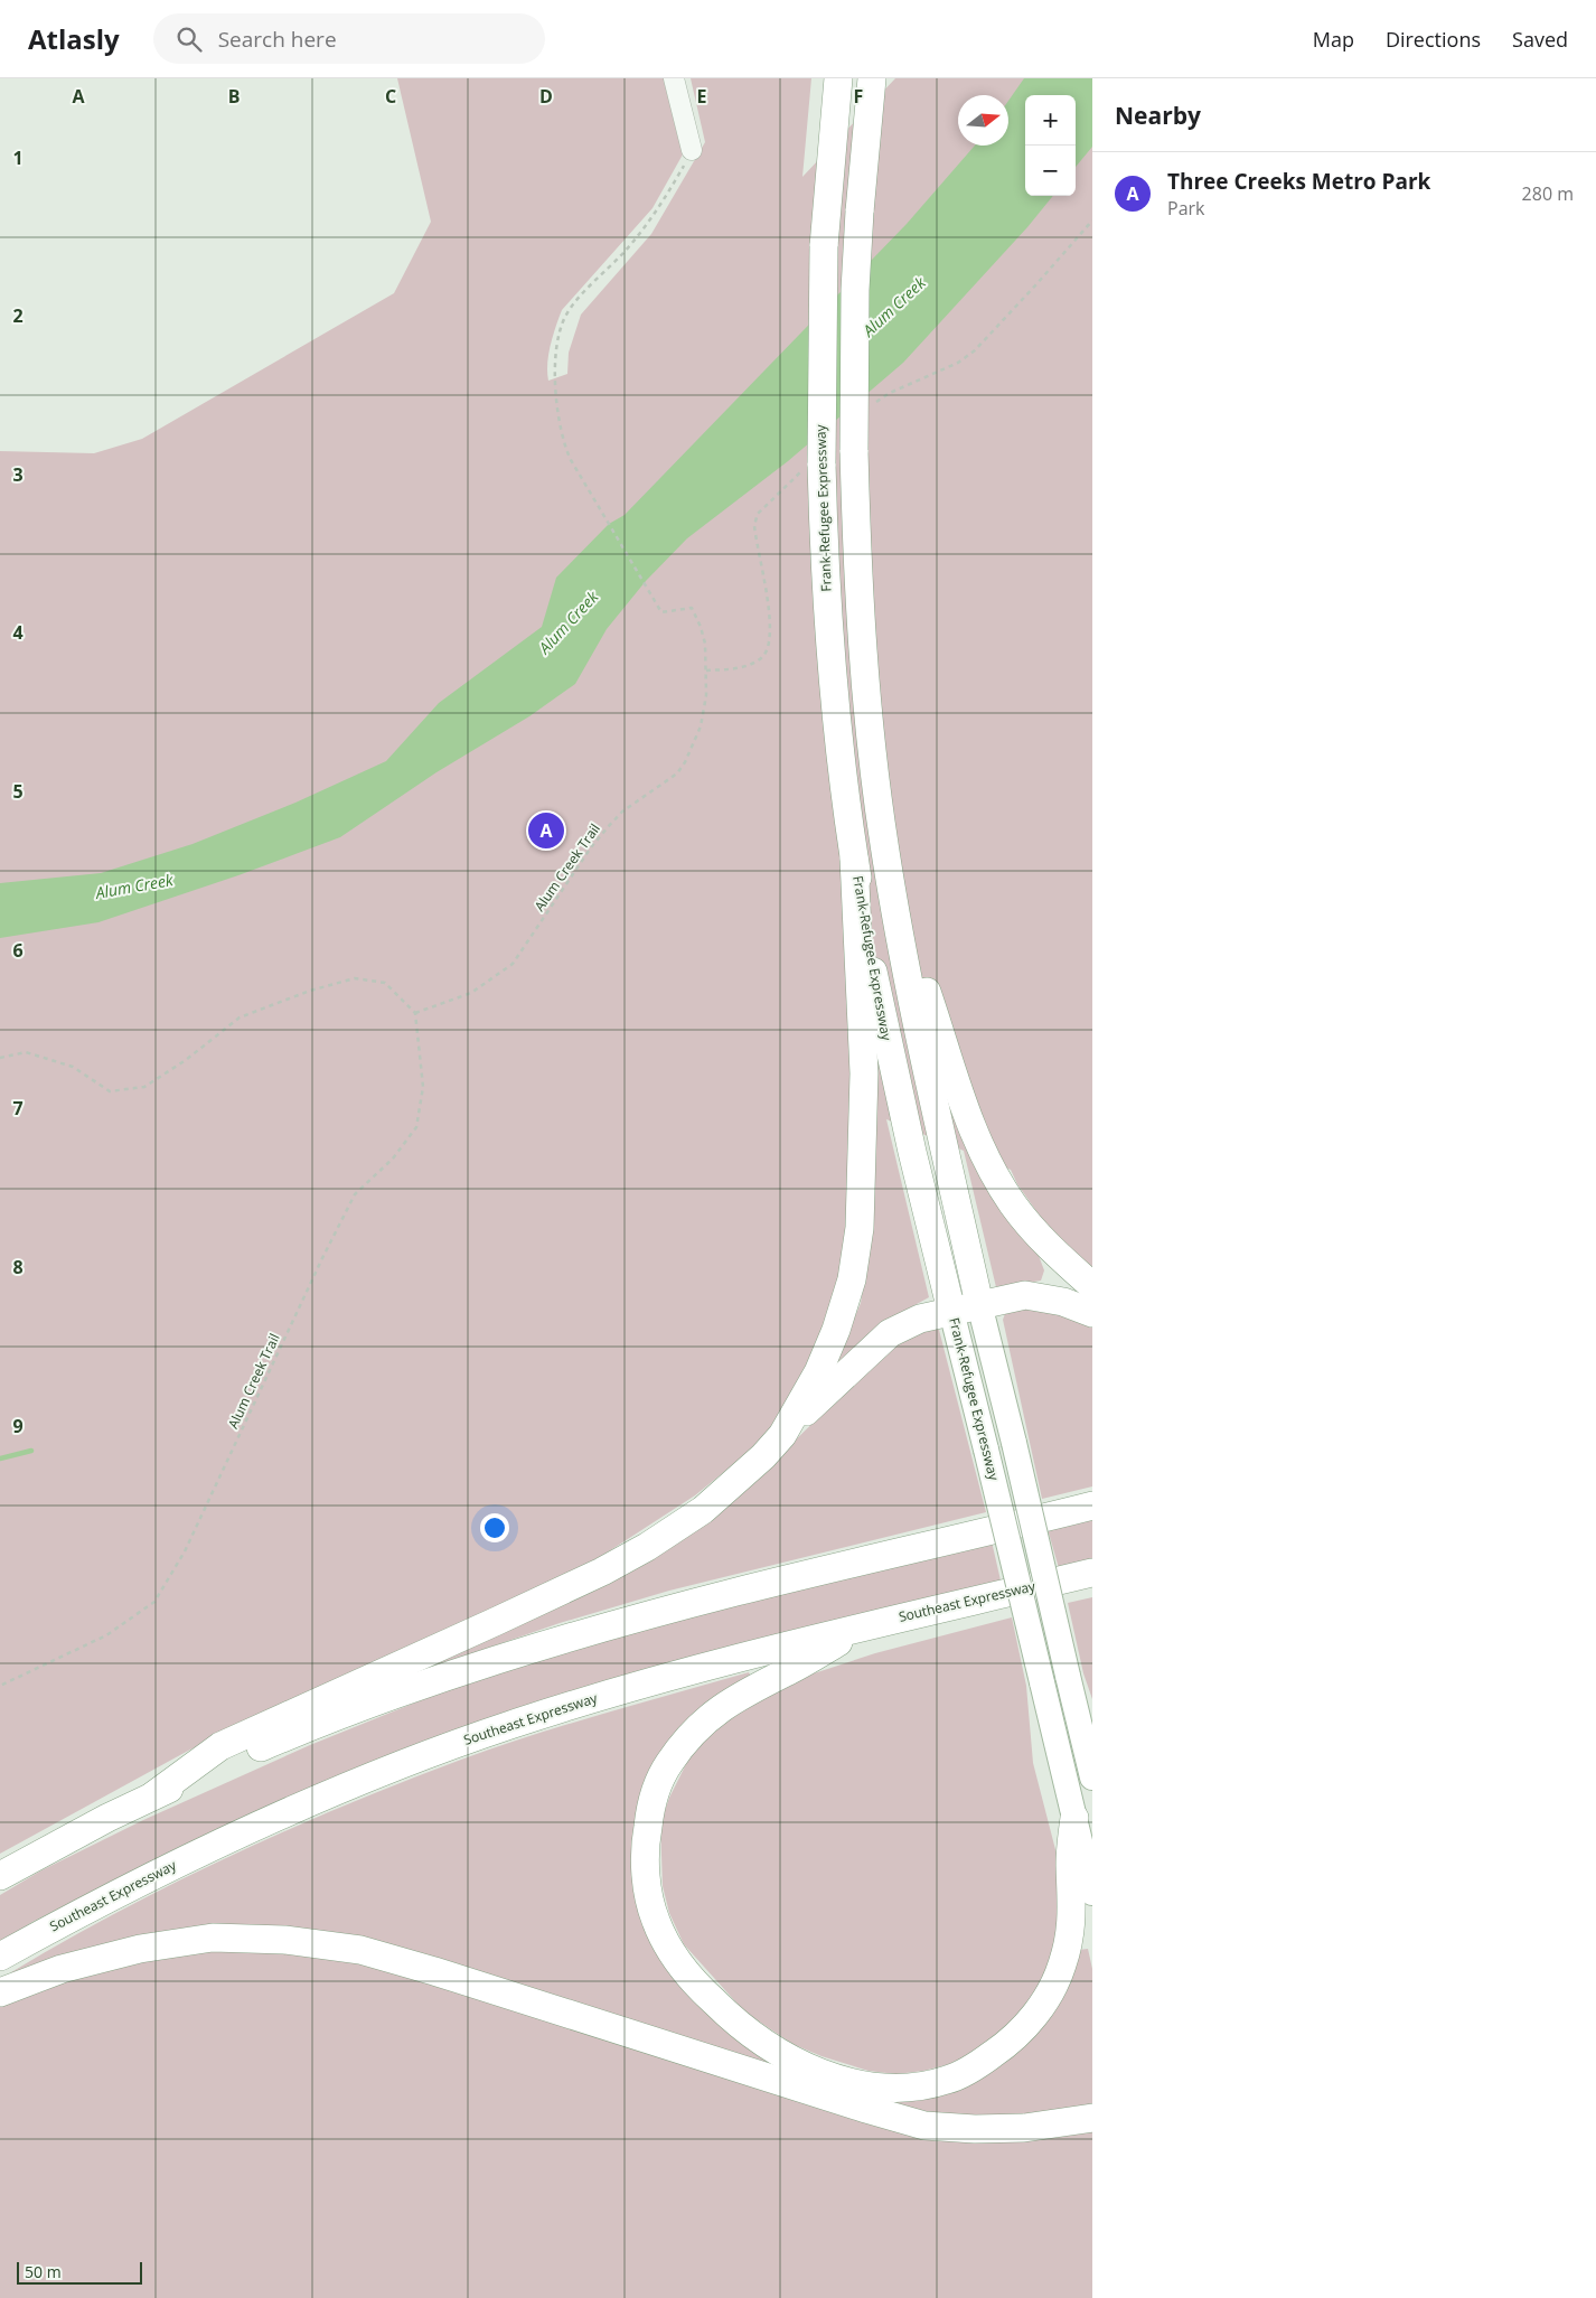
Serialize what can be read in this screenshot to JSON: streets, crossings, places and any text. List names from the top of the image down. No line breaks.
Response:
{"streets":{"highway":["Frank-Refugee Expressway","Southeast Expressway"],"path":["Alum Creek Trail"]},"water":["Alum Creek"],"scale_bar":"50 m","north":"right","page":{"header":"Atlasly","search":"Search here","nav":["Map","Directions","Saved"],"heading":"Nearby","map_buttons":["+","−"],"list":[{"mark":"A","name":"Three Creeks Metro Park","note":"Park","value":"280 m"}],"pins":"A","scale":"50 m"},"grid":{"columns":["A","B","C","D","E","F"],"rows":["1","2","3","4","5","6","7","8","9"]}}
